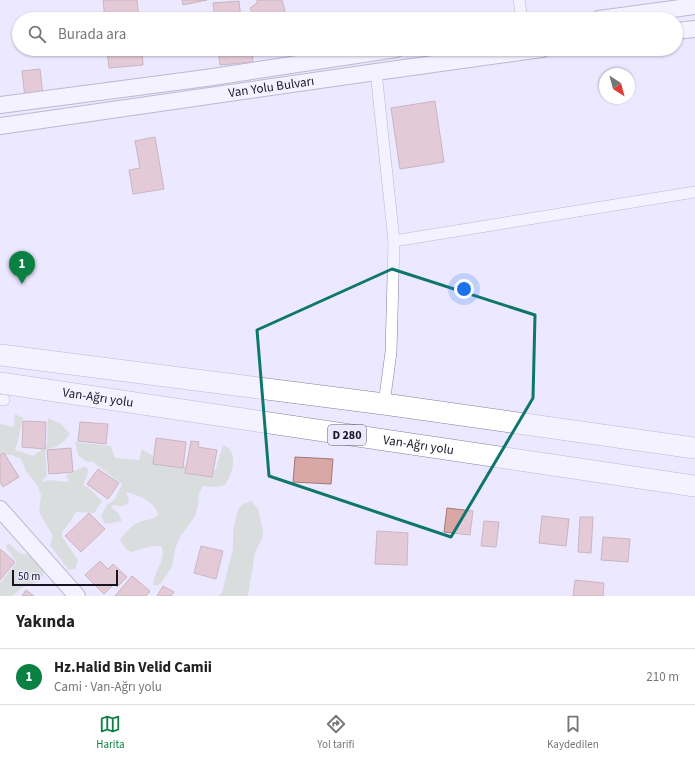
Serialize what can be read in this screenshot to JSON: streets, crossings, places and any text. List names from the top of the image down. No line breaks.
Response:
{"streets":{"highway":["Van-Ağrı yolu","D 280"],"main road":["Van Yolu Bulvarı"]},"scale_bar":"50 m","north":"bottom right","page":{"search":"Burada ara","pins":"1","scale":"50 m","heading":"Yakında","list":[{"mark":"1","name":"Hz.Halid Bin Velid Camii","note":"Cami · Van-Ağrı yolu","value":"210 m"}],"nav":["Harita","Yol tarifi","Kaydedilen"]}}
